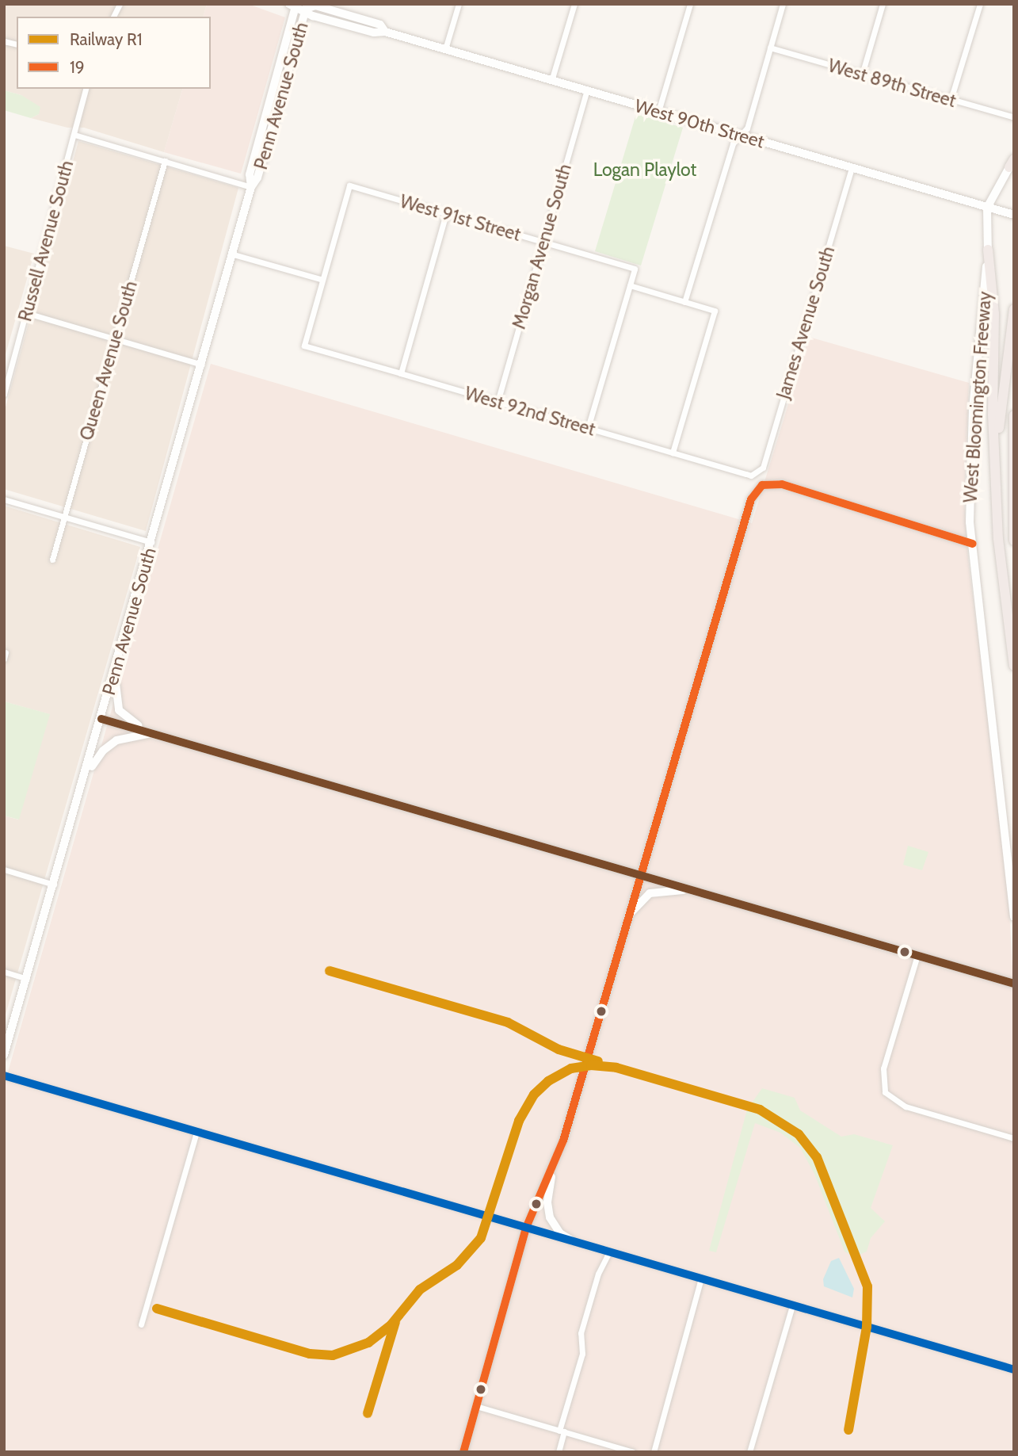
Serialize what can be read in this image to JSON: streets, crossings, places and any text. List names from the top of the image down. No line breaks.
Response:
{"streets":{"street":["West 89th Street","Penn Avenue South","West 90th Street","West 91st Street","Russell Avenue South","Morgan Avenue South","James Avenue South","Queen Avenue South","West Bloomington Freeway","West 92nd Street"]},"crossings":[["Penn Avenue South","West 90th Street"],["West 90th Street","Morgan Avenue South"],["West 90th Street","James Avenue South"],["West 90th Street","West Bloomington Freeway"],["West 91st Street","Morgan Avenue South"],["West 91st Street","West 92nd Street"],["Morgan Avenue South","West 92nd Street"],["James Avenue South","West 92nd Street"]],"parks":["Logan Playlot"],"lines":["transit line 19","rail line R1"],"legend":["Railway R1","19"]}
